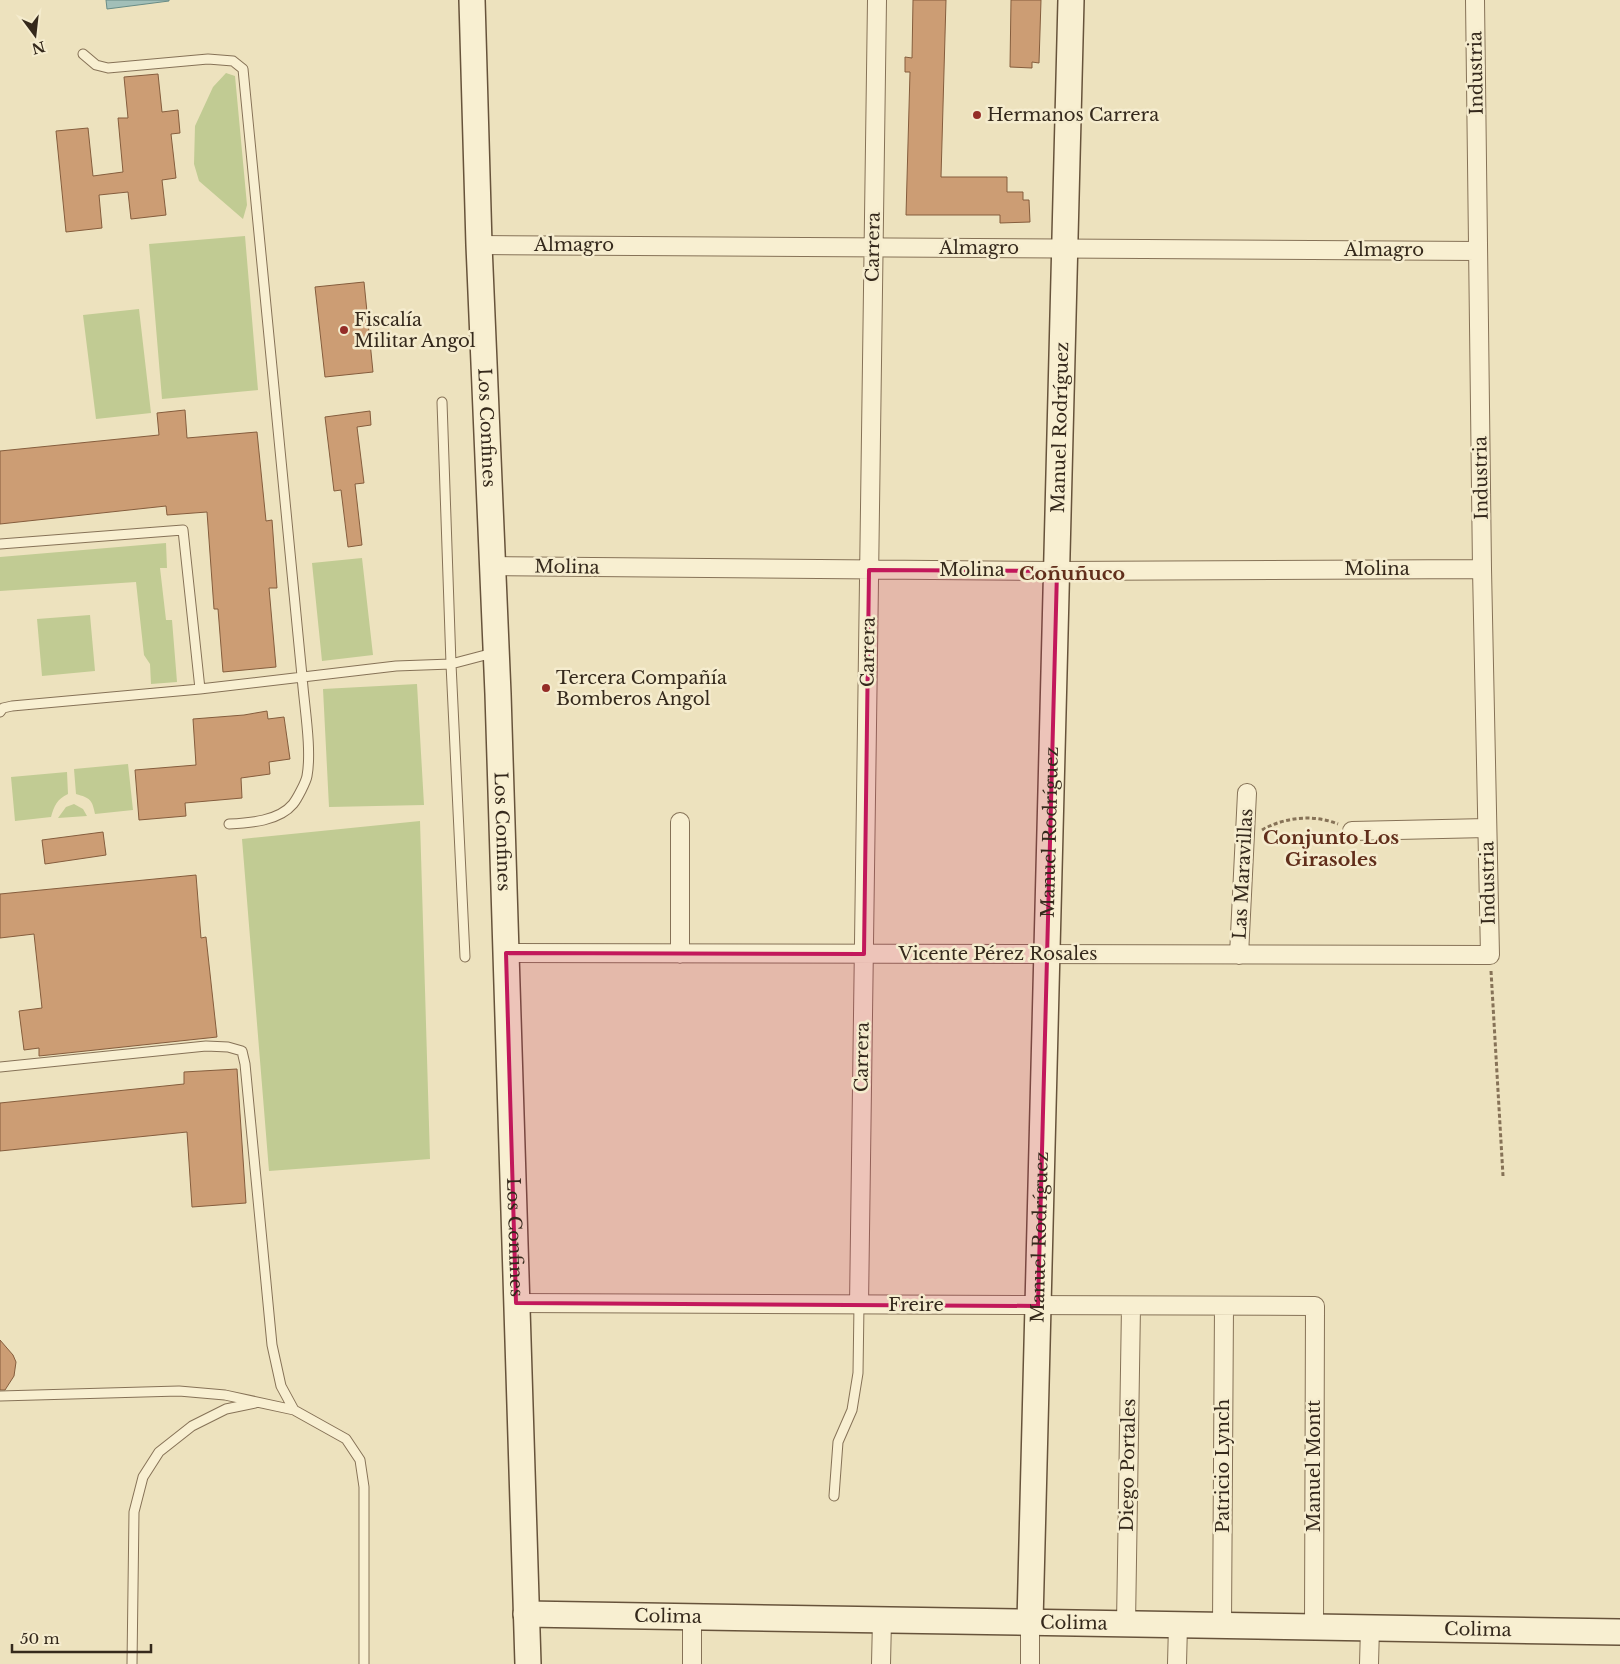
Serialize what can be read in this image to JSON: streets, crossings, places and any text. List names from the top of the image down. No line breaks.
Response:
{"streets":{"main road":["Los Confines","Manuel Rodríguez","Colima"],"street":["Industria","Almagro","Carrera","Molina","Las Maravillas","Vicente Pérez Rosales","Freire","Diego Portales","Patricio Lynch","Manuel Montt"]},"crossings":[["Industria","Almagro"],["Industria","Molina"],["Industria","Vicente Pérez Rosales"],["Almagro","Carrera"],["Almagro","Los Confines"],["Almagro","Manuel Rodríguez"],["Carrera","Molina"],["Carrera","Vicente Pérez Rosales"],["Carrera","Freire"],["Los Confines","Molina"],["Los Confines","Vicente Pérez Rosales"],["Los Confines","Freire"],["Los Confines","Colima"],["Manuel Rodríguez","Molina"],["Manuel Rodríguez","Vicente Pérez Rosales"],["Manuel Rodríguez","Freire"],["Manuel Rodríguez","Colima"],["Las Maravillas","Vicente Pérez Rosales"],["Freire","Diego Portales"],["Freire","Patricio Lynch"],["Freire","Manuel Montt"],["Diego Portales","Colima"],["Patricio Lynch","Colima"],["Manuel Montt","Colima"]],"districts":["Coñuñuco","Conjunto Los Girasoles"],"places":["Hermanos Carrera","Fiscalía Militar Angol","Tercera Compañía Bomberos Angol"],"scale_bar":"50 m","north":"bottom"}
